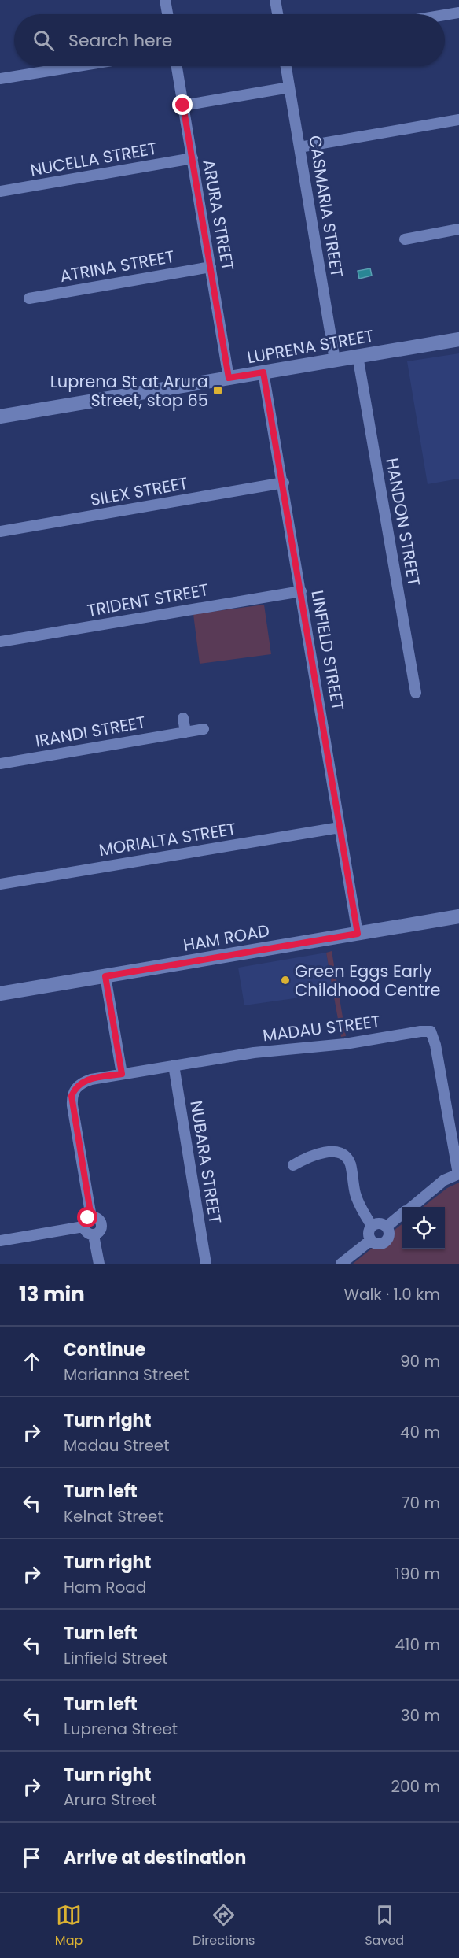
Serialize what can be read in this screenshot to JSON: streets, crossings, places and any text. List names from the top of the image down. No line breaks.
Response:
{"streets":{"street":["NUCELLA STREET","CASMARIA STREET","ARURA STREET","ATRINA STREET","LUPRENA STREET","SILEX STREET","HANDON STREET","TRIDENT STREET","LINFIELD STREET","IRANDI STREET","MORIALTA STREET","HAM ROAD","MADAU STREET","NUBARA STREET"]},"crossings":[["NUCELLA STREET","ARURA STREET"],["CASMARIA STREET","LUPRENA STREET"],["ARURA STREET","ATRINA STREET"],["ARURA STREET","LUPRENA STREET"],["LUPRENA STREET","HANDON STREET"],["LUPRENA STREET","LINFIELD STREET"],["SILEX STREET","LINFIELD STREET"],["TRIDENT STREET","LINFIELD STREET"],["LINFIELD STREET","MORIALTA STREET"],["LINFIELD STREET","HAM ROAD"],["MADAU STREET","NUBARA STREET"]],"places":{"transit":["Luprena St at Arura Street, stop 65"],"other":["Green Eggs Early Childhood Centre"]},"page":{"search":"Search here","heading":["13 min","Walk · 1.0 km"],"list":[["Continue","Marianna Street","90 m"],["Turn right","Madau Street","40 m"],["Turn left","Kelnat Street","70 m"],["Turn right","Ham Road","190 m"],["Turn left","Linfield Street","410 m"],["Turn left","Luprena Street","30 m"],["Turn right","Arura Street","200 m"],"Arrive at destination"],"nav":["Map","Directions","Saved"]}}
